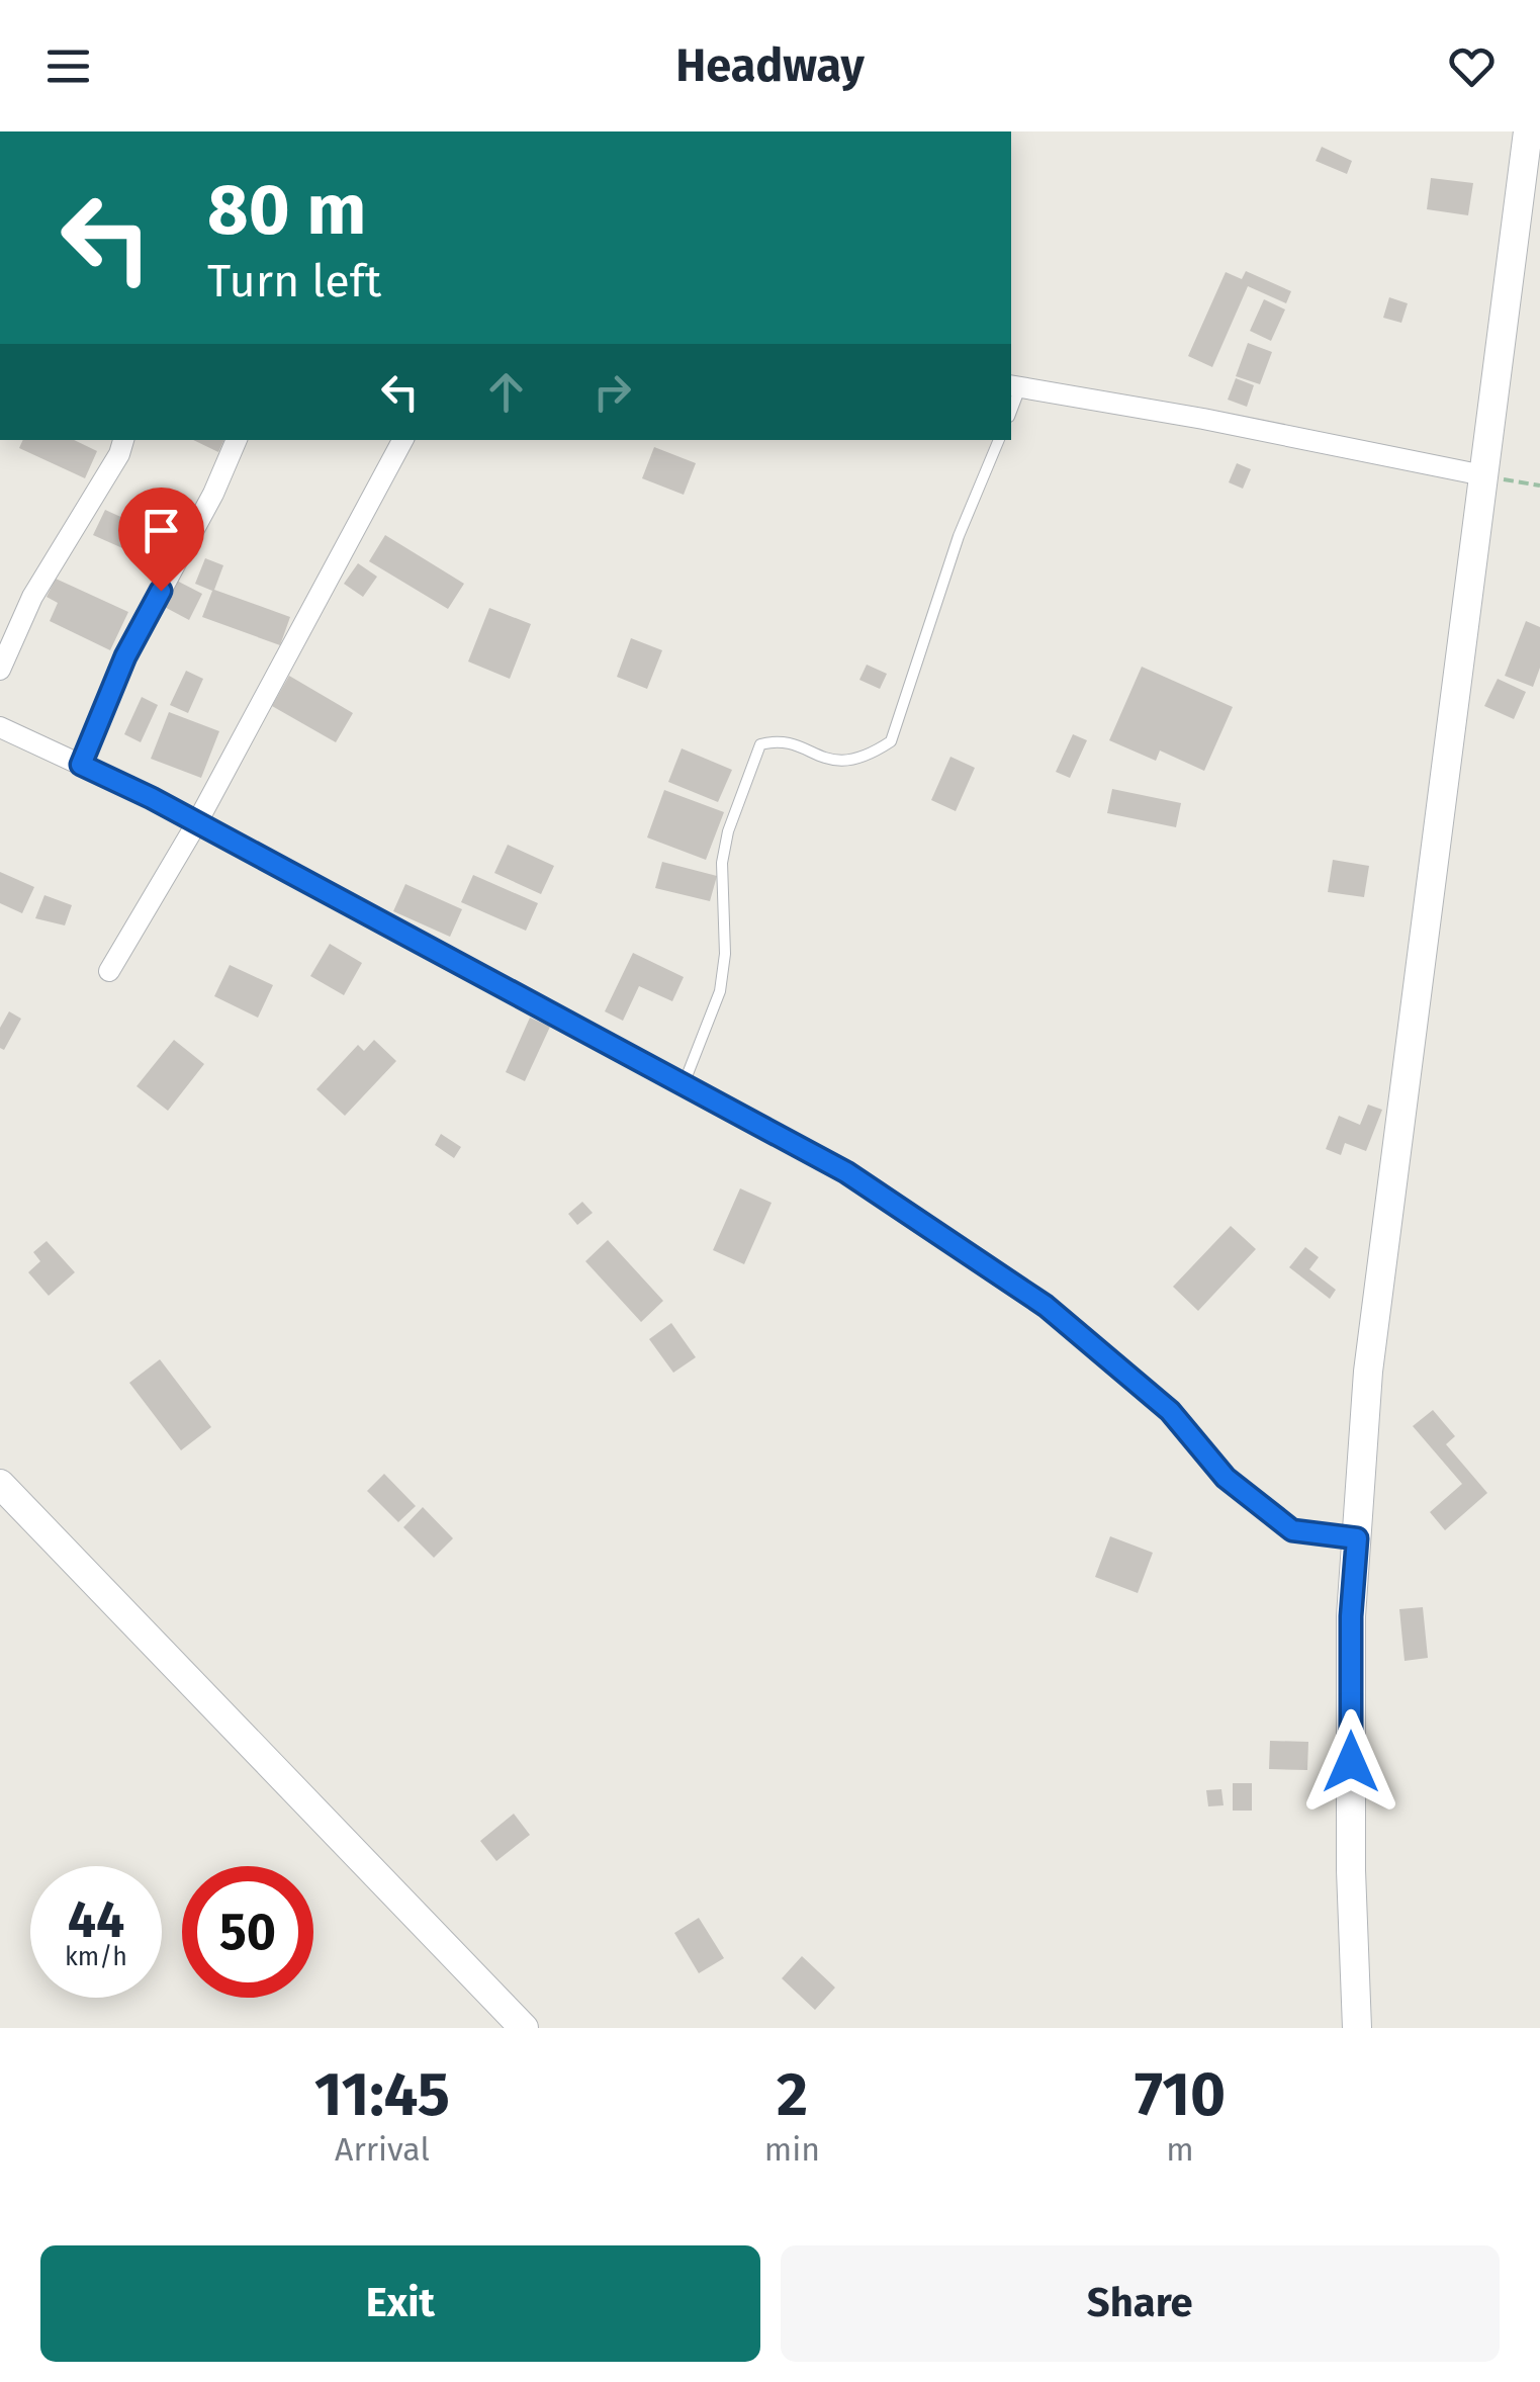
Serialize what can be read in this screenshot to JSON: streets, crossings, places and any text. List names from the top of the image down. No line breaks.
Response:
{"page":{"header":"Headway","turn":["80 m","Turn left"],"speed":"44 km/h","limit":"50","eta":["11:45","Arrival","2","min","710","m"],"buttons":["Exit","Share"]}}
